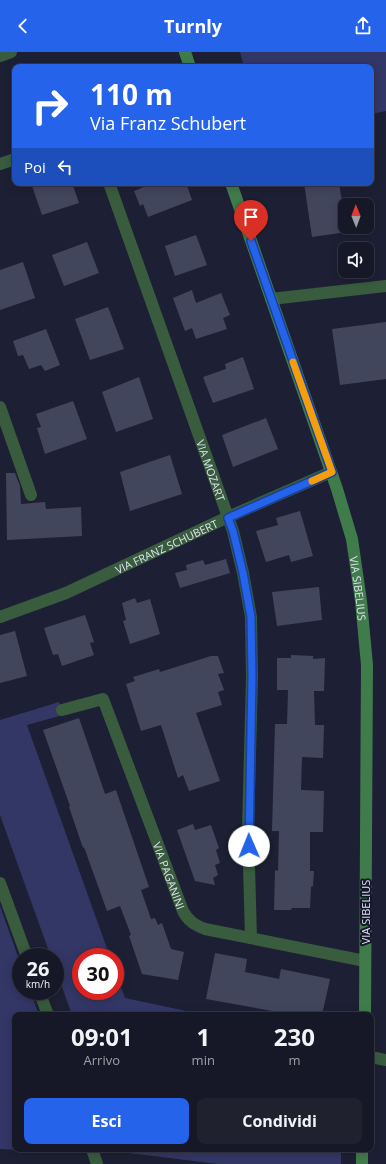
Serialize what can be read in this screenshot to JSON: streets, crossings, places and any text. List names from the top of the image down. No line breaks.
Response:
{"streets":{"street":["VIA MOZART","VIA FRANZ SCHUBERT","VIA SIBELIUS","VIA PAGANINI"]},"crossings":[["VIA MOZART","VIA FRANZ SCHUBERT"],["VIA MOZART","VIA PAGANINI"],["VIA FRANZ SCHUBERT","VIA SIBELIUS"],["VIA SIBELIUS","VIA PAGANINI"]],"north":"top","page":{"header":"Turnly","turn":["110 m","Via Franz Schubert"],"then":"Poi","speed":"26 km/h","limit":"30","eta":["09:01","Arrivo","1","min","230","m"],"buttons":["Esci","Condividi"]}}
